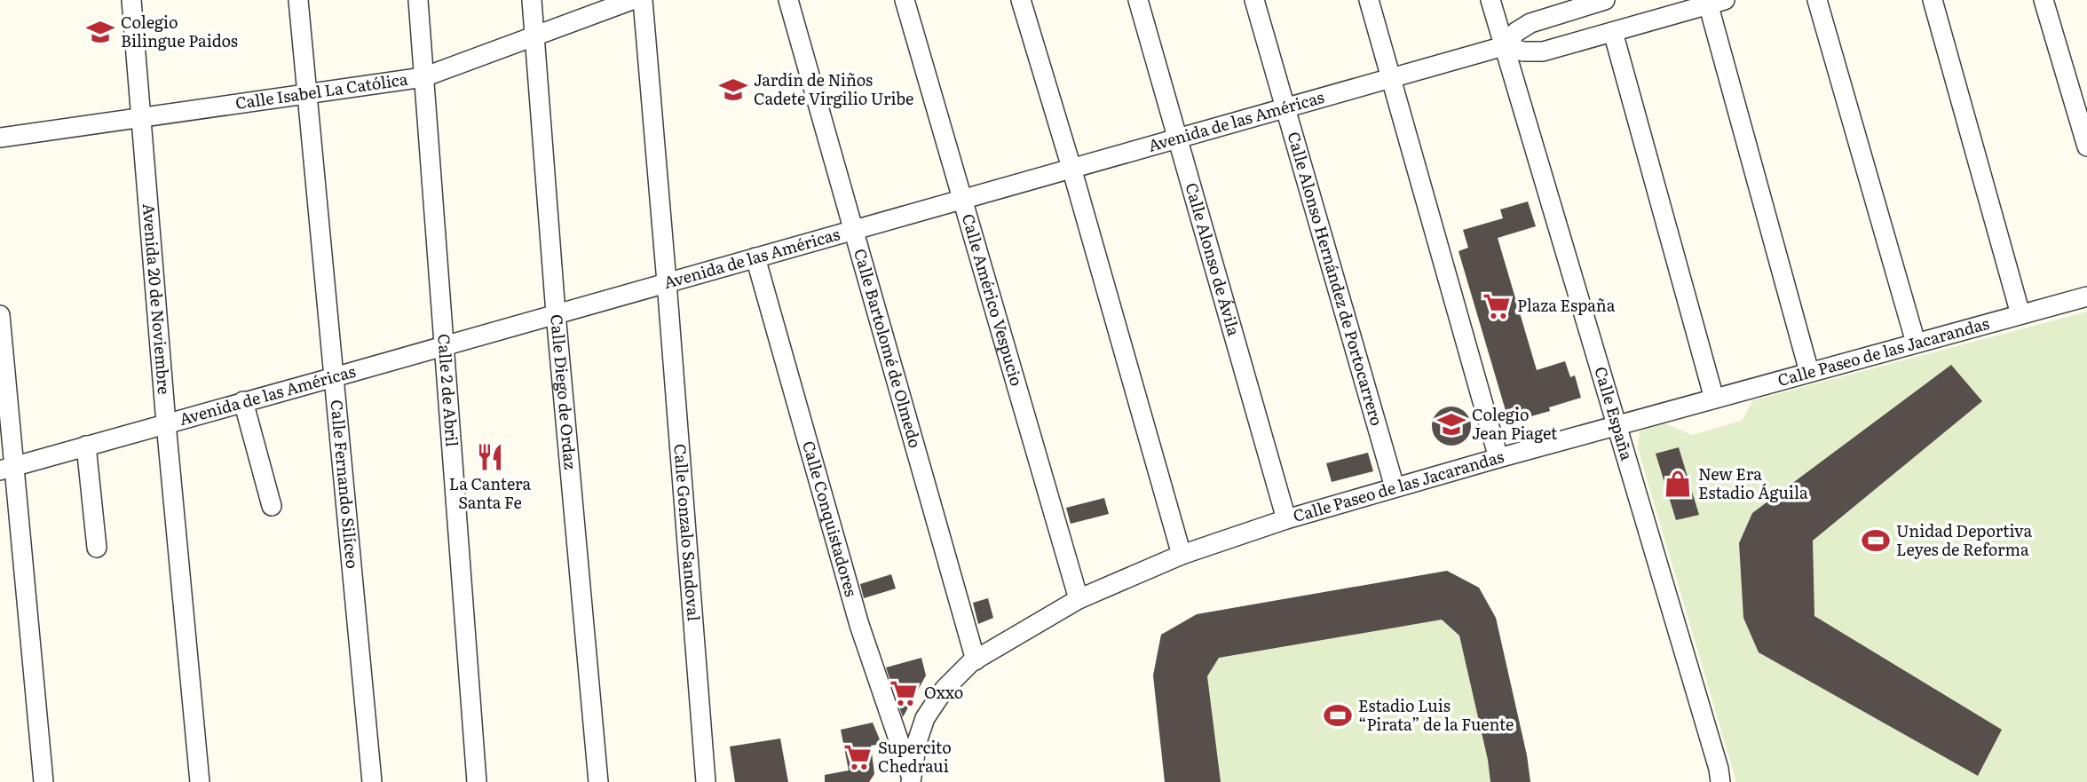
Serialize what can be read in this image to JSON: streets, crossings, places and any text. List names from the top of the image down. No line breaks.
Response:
{"streets":{"street":["Calle Isabel La Católica","Avenida de las Américas","Calle Alonso de Ávila","Calle Alonso Hernández de Portocarrero","Avenida 20 de Noviembre","Calle Américo Vespucio","Calle Bartolomé de Olmedo","Calle Paseo de las Jacarandas","Calle 2 de Abril","Calle Diego de Ordaz","Calle España","Calle Fernando Silíceo","Calle Conquistadores","Calle Gonzalo Sandoval"]},"crossings":[["Calle Isabel La Católica","Avenida 20 de Noviembre"],["Calle Isabel La Católica","Calle 2 de Abril"],["Calle Isabel La Católica","Calle Diego de Ordaz"],["Calle Isabel La Católica","Calle Fernando Silíceo"],["Avenida de las Américas","Calle Alonso de Ávila"],["Avenida de las Américas","Calle Alonso Hernández de Portocarrero"],["Avenida de las Américas","Avenida 20 de Noviembre"],["Avenida de las Américas","Calle Américo Vespucio"],["Avenida de las Américas","Calle Bartolomé de Olmedo"],["Avenida de las Américas","Calle 2 de Abril"],["Avenida de las Américas","Calle Diego de Ordaz"],["Avenida de las Américas","Calle España"],["Avenida de las Américas","Calle Fernando Silíceo"],["Avenida de las Américas","Calle Conquistadores"],["Avenida de las Américas","Calle Gonzalo Sandoval"],["Calle Alonso de Ávila","Calle Paseo de las Jacarandas"],["Calle Alonso Hernández de Portocarrero","Calle Paseo de las Jacarandas"],["Calle Américo Vespucio","Calle Paseo de las Jacarandas"],["Calle Bartolomé de Olmedo","Calle Paseo de las Jacarandas"],["Calle Paseo de las Jacarandas","Calle España"],["Calle Paseo de las Jacarandas","Calle Conquistadores"]],"places":{"school or university":["Colegio Bilingue Paidos","Jardín de Niños Cadete Virgilio Uribe","Colegio Jean Piaget"],"supermarket":["Plaza España","Oxxo","Supercito Chedraui"],"restaurant":["La Cantera Santa Fe"],"shop":["New Era Estadio Águila"],"sports":["Unidad Deportiva Leyes de Reforma","Estadio Luis “Pirata” de la Fuente"]}}
